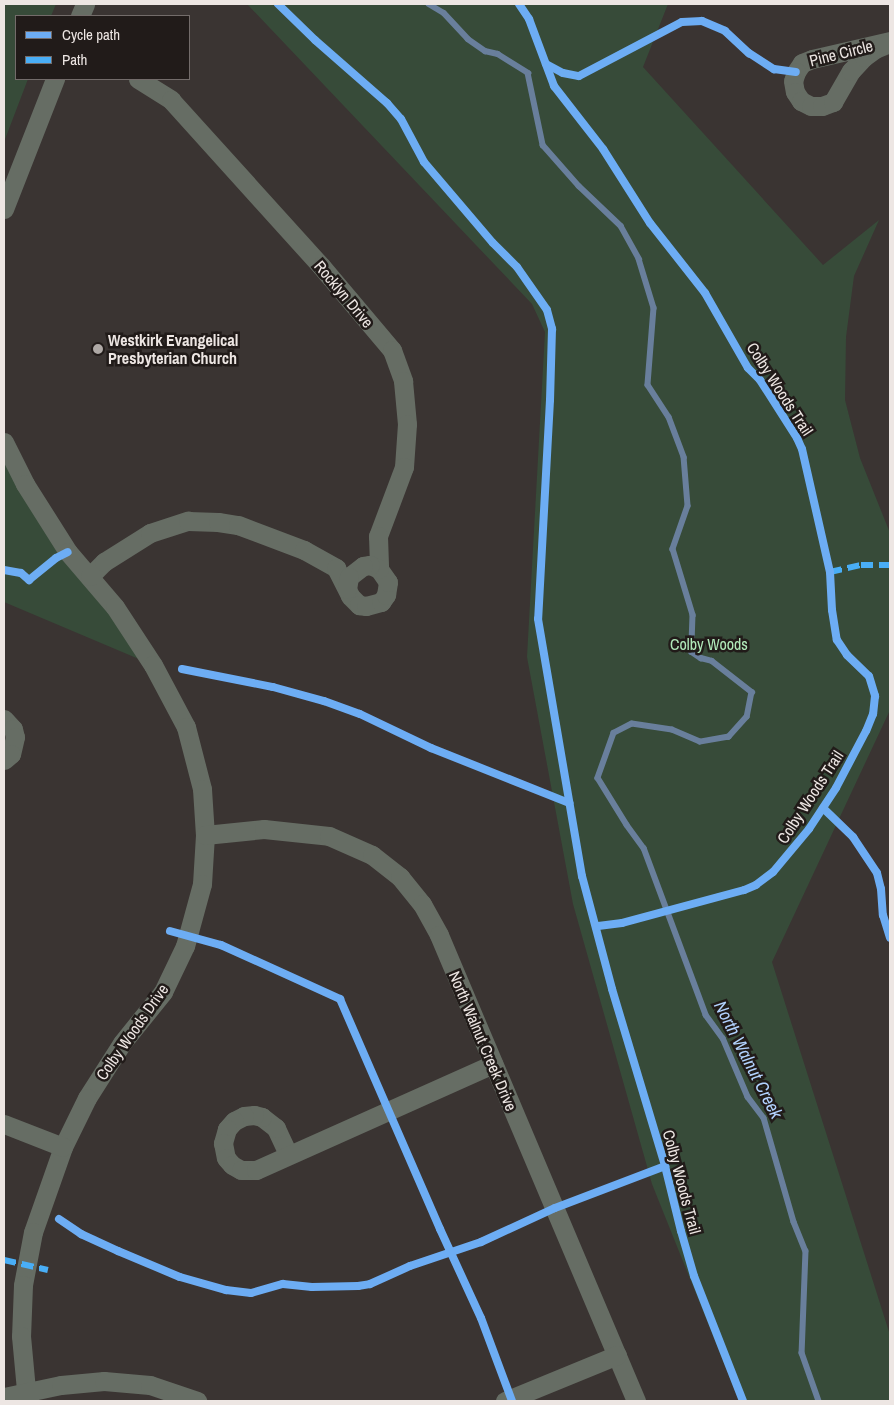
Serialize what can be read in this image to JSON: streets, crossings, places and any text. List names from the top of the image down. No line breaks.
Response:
{"streets":{"street":["Pine Circle","Rocklyn Drive","Colby Woods Drive","North Walnut Creek Drive"],"cycle path":["Colby Woods Trail"]},"crossings":[["Colby Woods Drive","North Walnut Creek Drive"]],"water":["North Walnut Creek"],"parks":["Colby Woods"],"places":["Westkirk Evangelical Presbyterian Church"],"legend":["Cycle path","Path"]}
